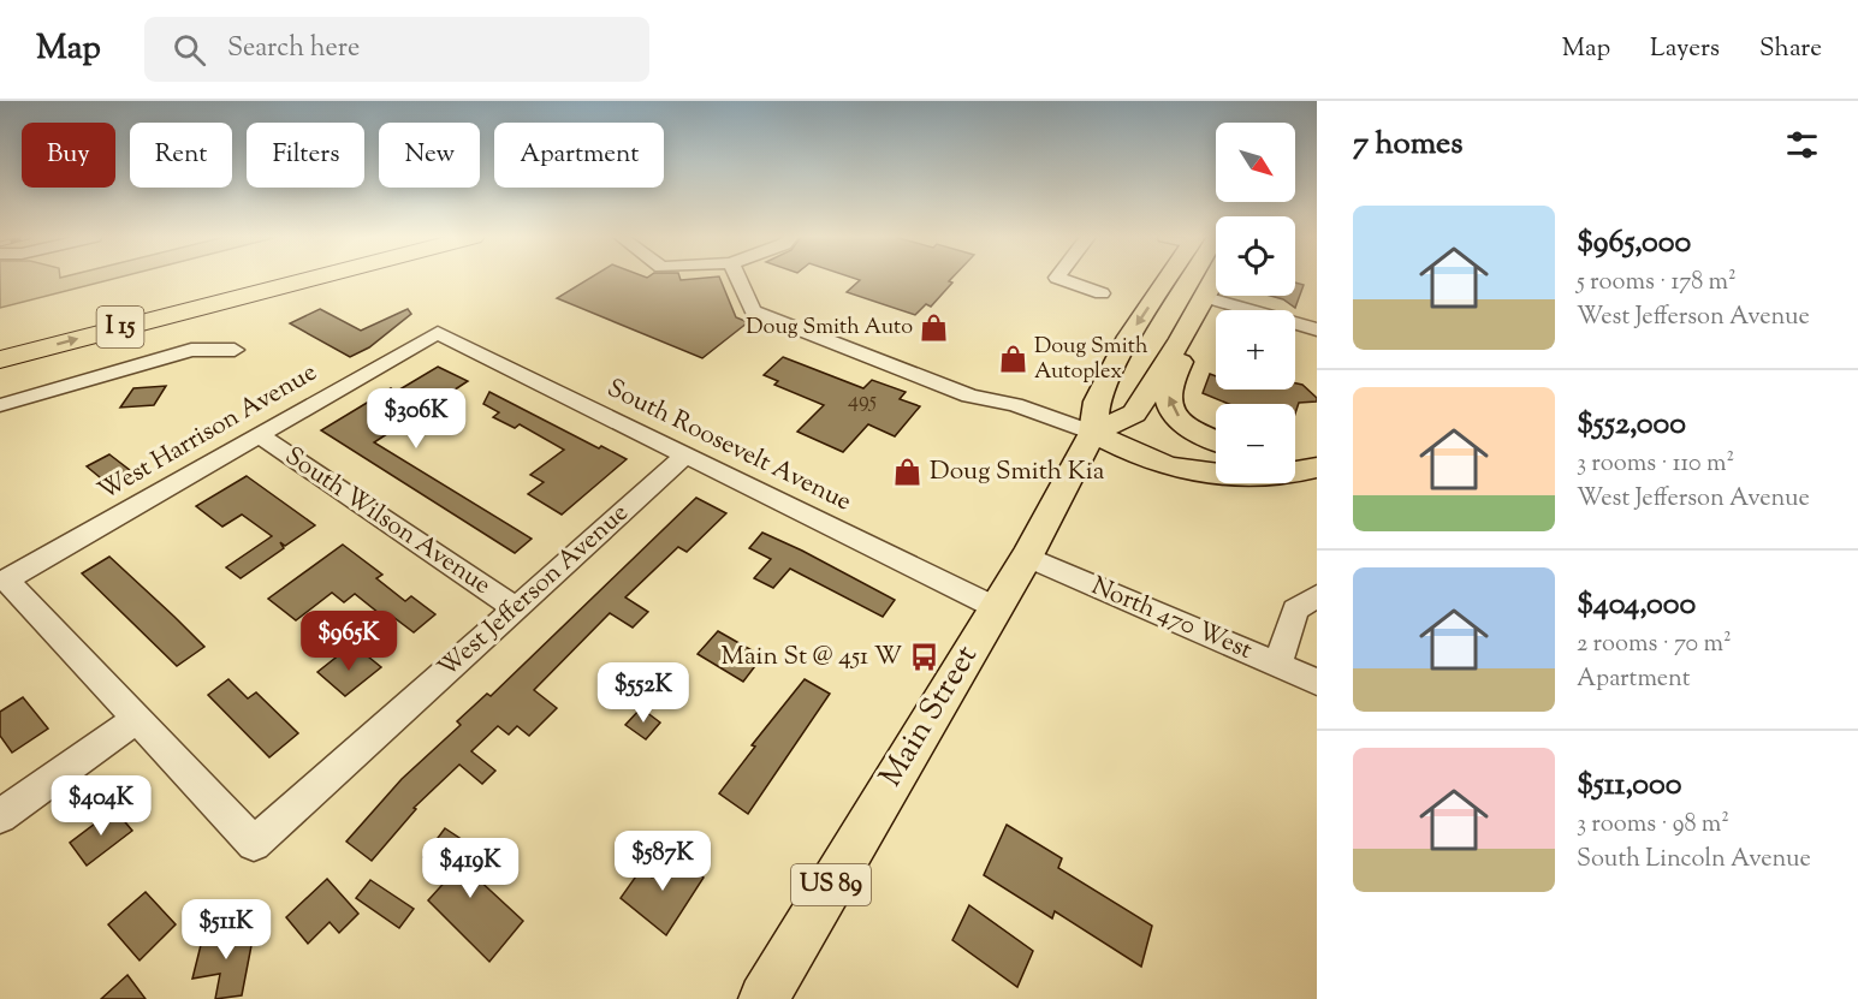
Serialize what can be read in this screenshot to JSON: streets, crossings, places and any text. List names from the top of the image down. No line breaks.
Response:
{"streets":{"highway":["I 15"],"main road":["Main Street","US 89"],"street":["West Harrison Avenue","South Roosevelt Avenue","South Wilson Avenue","West Jefferson Avenue","North 470 West"]},"crossings":[["West Harrison Avenue","South Roosevelt Avenue"],["West Harrison Avenue","South Wilson Avenue"],["West Harrison Avenue","West Jefferson Avenue"],["South Roosevelt Avenue","West Jefferson Avenue"],["South Roosevelt Avenue","Main Street"],["South Wilson Avenue","West Jefferson Avenue"],["North 470 West","Main Street"]],"places":{"shop":["Doug Smith Auto","Doug Smith Autoplex","Doug Smith Kia"],"bus stop":["Main St @ 451 W"]},"house_numbers":["495"],"north":"bottom right","page":{"header":"Map","search":"Search here","nav":["Map","Layers","Share"],"heading":"7 homes","map_buttons":["+","−"],"chip":["Buy","Rent","Filters","New","Apartment"],"list":[{"name":"$965,000","note":"5 rooms · 178 m² · West Jefferson Avenue"},{"name":"$552,000","note":"3 rooms · 110 m² · West Jefferson Avenue"},{"name":"$404,000","note":"2 rooms · 70 m² · Apartment"},{"name":"$511,000","note":"3 rooms · 98 m² · South Lincoln Avenue"}],"price":["$306K","$965K","$552K","$404K","$587K","$419K","$511K"]}}
